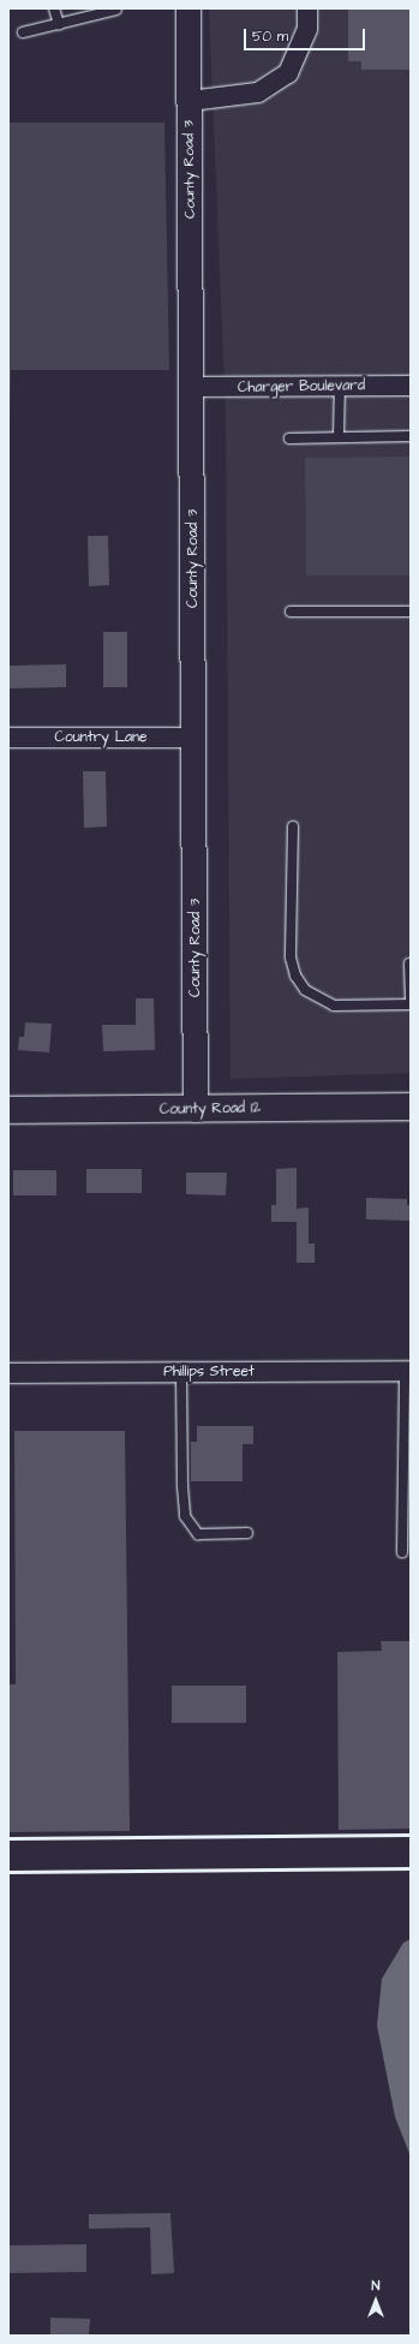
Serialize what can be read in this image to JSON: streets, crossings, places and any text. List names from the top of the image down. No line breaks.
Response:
{"streets":{"main road":["County Road 12"],"street":["County Road 3","Charger Boulevard","Country Lane","Phillips Street"]},"crossings":[["County Road 3","Charger Boulevard"],["County Road 3","Country Lane"],["County Road 3","County Road 12"]],"scale_bar":"50 m","north":"top"}
